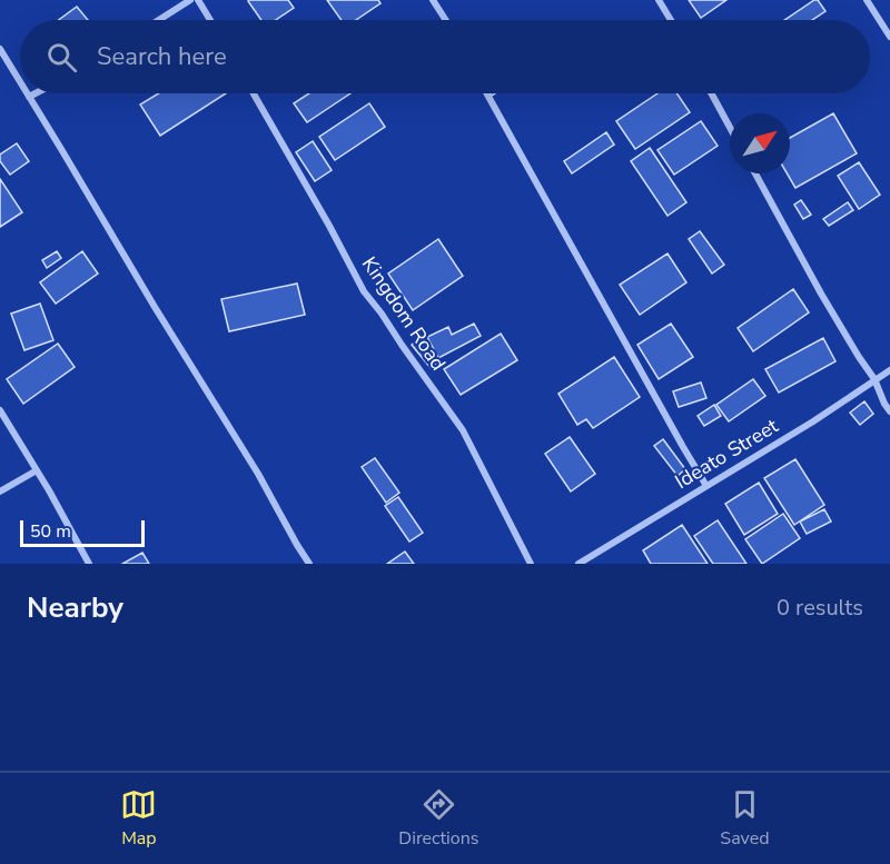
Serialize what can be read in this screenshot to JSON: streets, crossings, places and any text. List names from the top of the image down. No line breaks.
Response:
{"streets":{"street":["Kingdom Road","Ideato Street"]},"scale_bar":"50 m","north":"top right","page":{"search":"Search here","scale":"50 m","heading":["Nearby","0 results"],"nav":["Map","Directions","Saved"]}}
